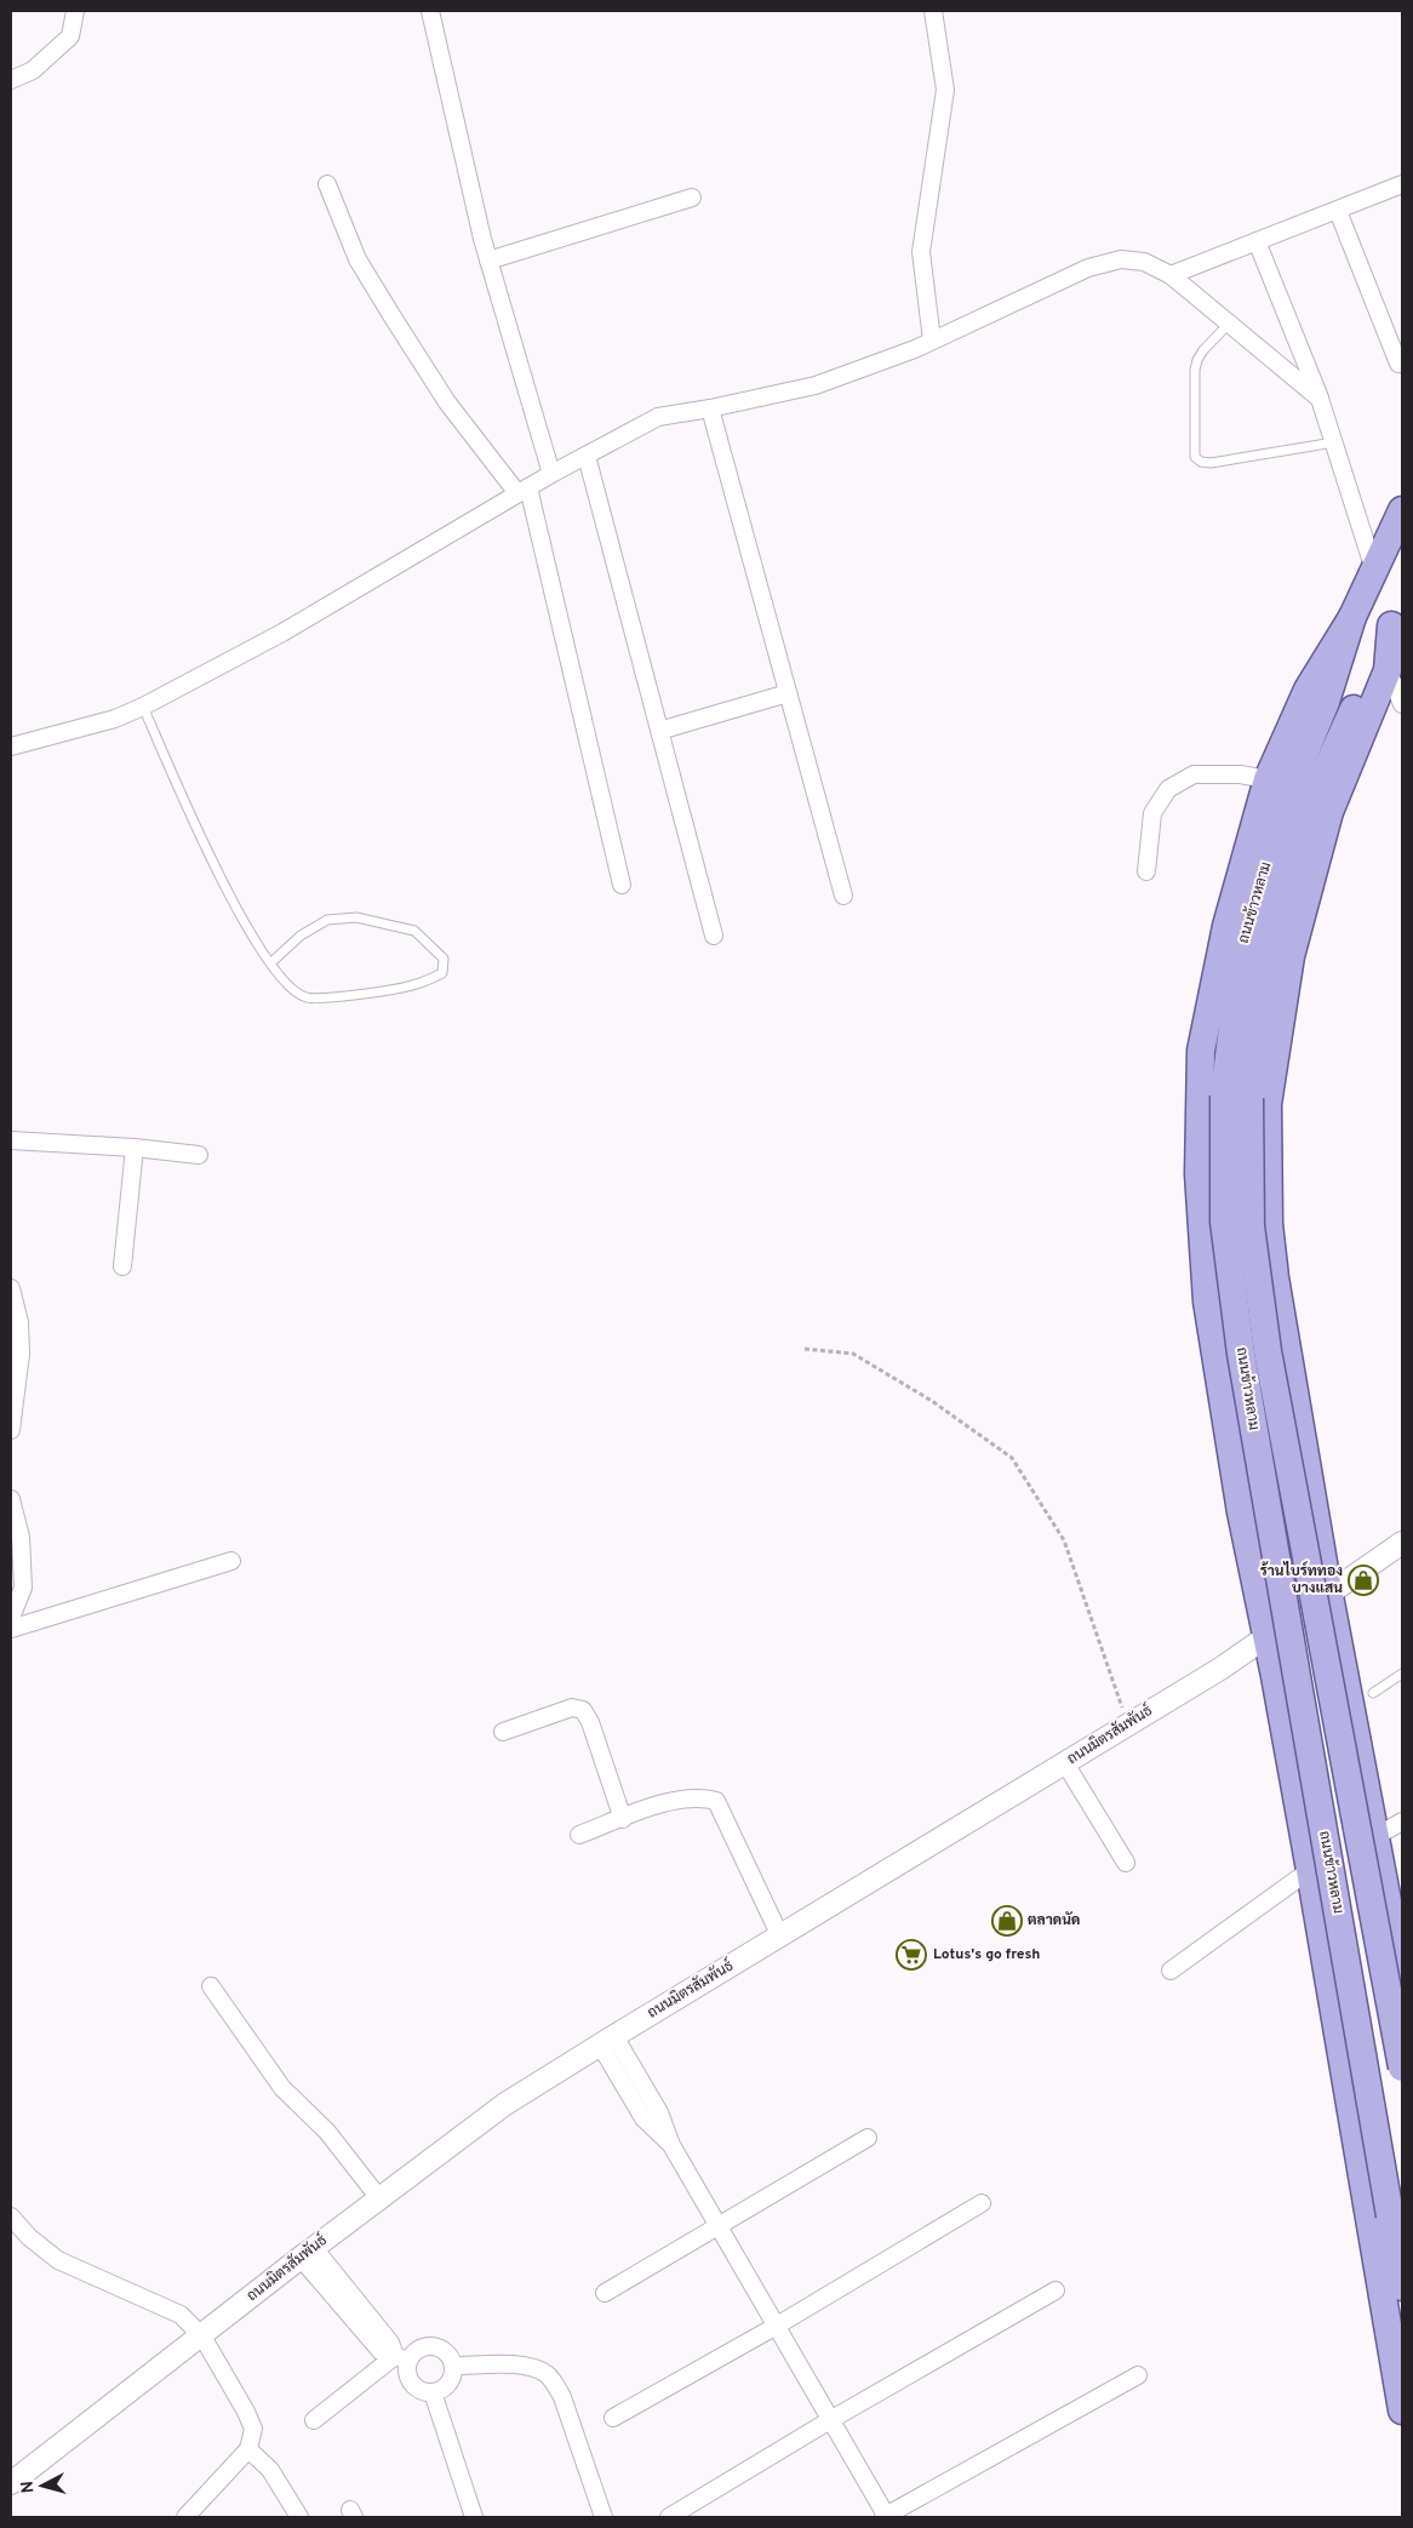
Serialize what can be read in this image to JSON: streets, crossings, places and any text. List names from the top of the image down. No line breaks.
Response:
{"streets":{"main road":["ถนนข้าวหลาม"],"street":["ถนนมิตรสัมพันธ์"]},"places":{"shop":["ร้านไบร์ททอง บางแสน","ตลาดนัด"],"supermarket":["Lotus's go fresh"]},"north":"left"}
